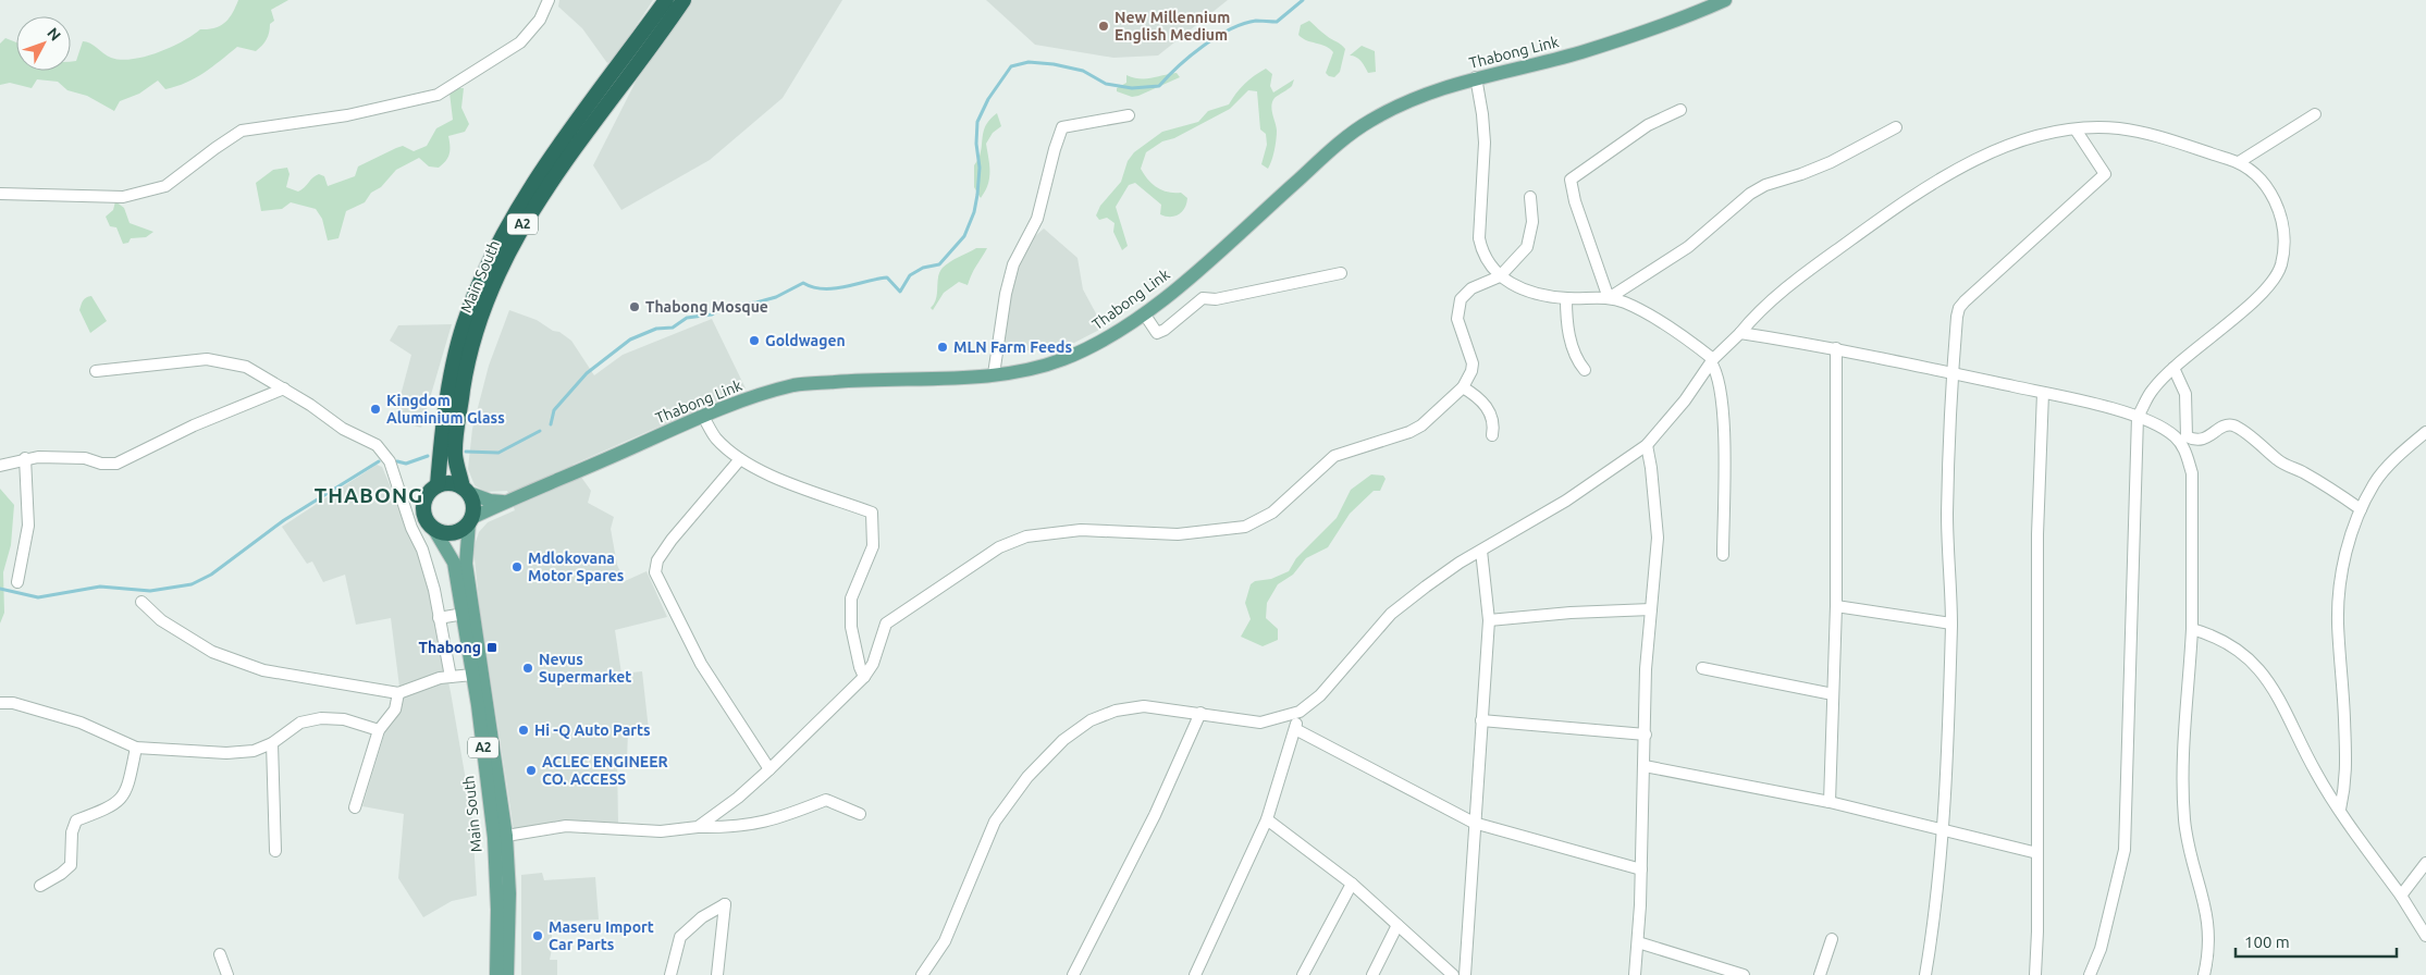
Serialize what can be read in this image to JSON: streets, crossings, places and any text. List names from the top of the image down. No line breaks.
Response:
{"streets":{"highway":["A2","Main South"],"main road":["Thabong Link"]},"crossings":[["Thabong Link","Main South"]],"districts":["THABONG"],"places":{"other":["New Millennium English Medium","Thabong Mosque","Goldwagen","MLN Farm Feeds","Kingdom Aluminium Glass","Mdlokovana Motor Spares","Nevus Supermarket","Hi -Q Auto Parts","ACLEC ENGINEER CO. ACCESS","Maseru Import Car Parts"],"transit":["Thabong"]},"scale_bar":"100 m","north":"top right"}
